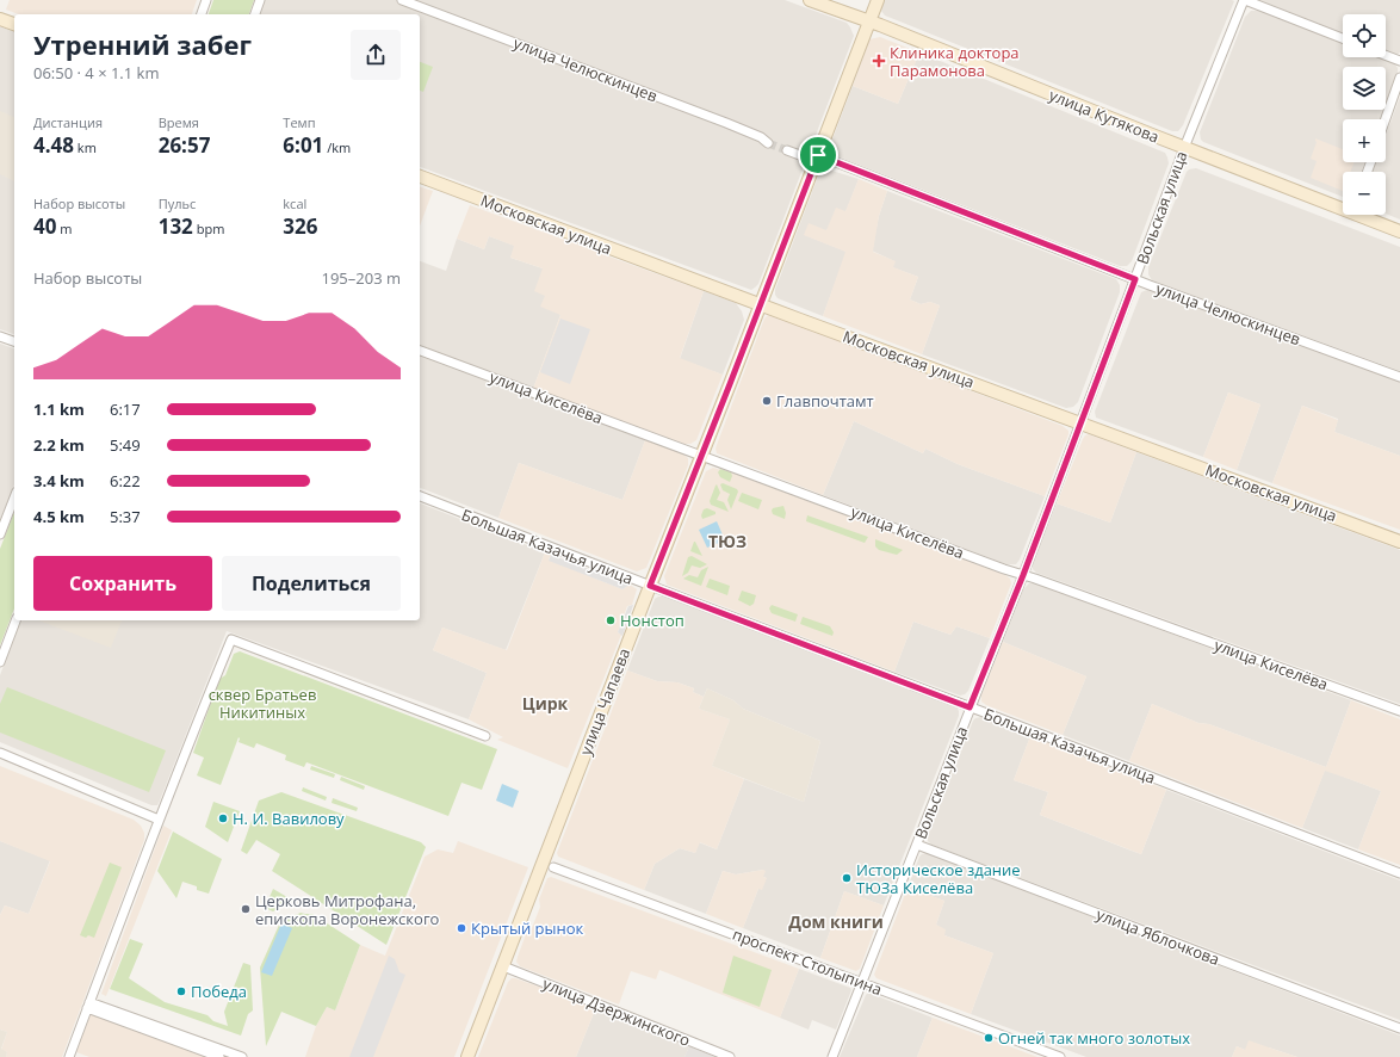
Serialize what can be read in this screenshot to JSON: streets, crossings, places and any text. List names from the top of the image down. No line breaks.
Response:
{"streets":{"street":["улица Челюскинцев","улица Кутякова","Вольская улица","Московская улица","улица Киселёва","Большая Казачья улица","улица Чапаева","улица Яблочкова","проспект Столыпина","улица Дзержинского"]},"crossings":[["улица Челюскинцев","Вольская улица"],["улица Челюскинцев","улица Чапаева"],["улица Кутякова","Вольская улица"],["улица Кутякова","улица Чапаева"],["Вольская улица","Московская улица"],["Вольская улица","улица Киселёва"],["Вольская улица","Большая Казачья улица"],["Вольская улица","улица Яблочкова"],["Вольская улица","проспект Столыпина"],["Московская улица","улица Чапаева"],["улица Киселёва","улица Чапаева"],["Большая Казачья улица","улица Чапаева"],["улица Чапаева","улица Дзержинского"]],"districts":["ТЮЗ","Цирк","Дом книги"],"parks":["сквер Братьев Никитиных"],"places":{"health":["Клиника доктора Парамонова"],"other":["Главпочтамт","Нонстоп","Н. И. Вавилову","Историческое здание ТЮЗа Киселёва","Церковь Митрофана, епископа Воронежского","Крытый рынок","Победа","Огней так много золотых"]},"page":{"map_buttons":["+","−"],"heading":["Утренний забег","06:50 · 4 × 1.1 km"],"stats":[["Дистанция","4.48 km"],["Время","26:57"],["Темп","6:01 /km"],["Набор высоты","40 m"],["Пульс","132 bpm"],["kcal","326"]],"chart":["Набор высоты","195–203 m"],"list":[{"name":"1.1 km","note":"6:17"},{"name":"2.2 km","note":"5:49"},{"name":"3.4 km","note":"6:22"},{"name":"4.5 km","note":"5:37"}],"buttons":["Сохранить","Поделиться"]}}
